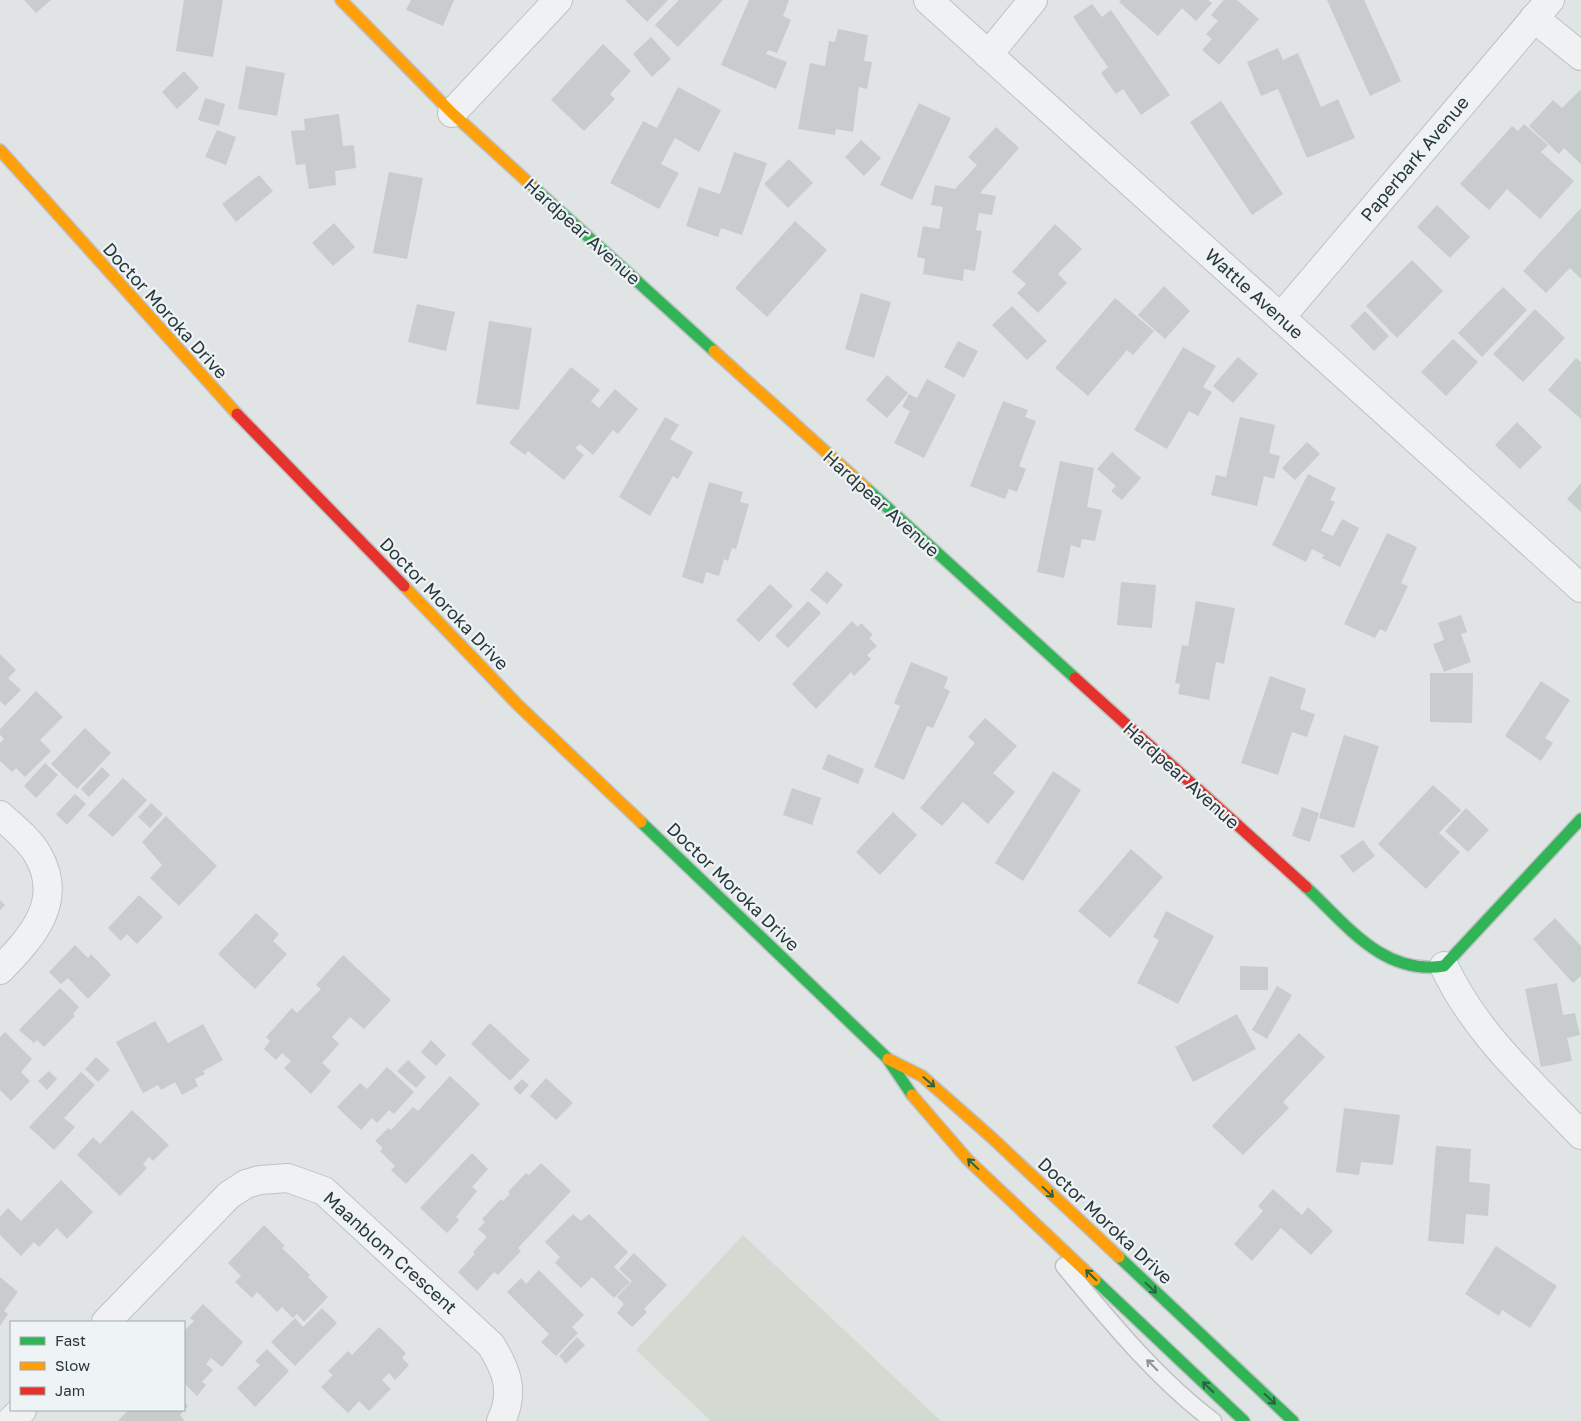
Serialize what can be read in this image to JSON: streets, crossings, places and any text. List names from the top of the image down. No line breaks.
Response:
{"streets":{"main road":["Hardpear Avenue","Doctor Moroka Drive"],"street":["Paperbark Avenue","Wattle Avenue","Maanblom Crescent"]},"crossings":[["Paperbark Avenue","Wattle Avenue"]],"legend":["Fast","Slow","Jam"]}
